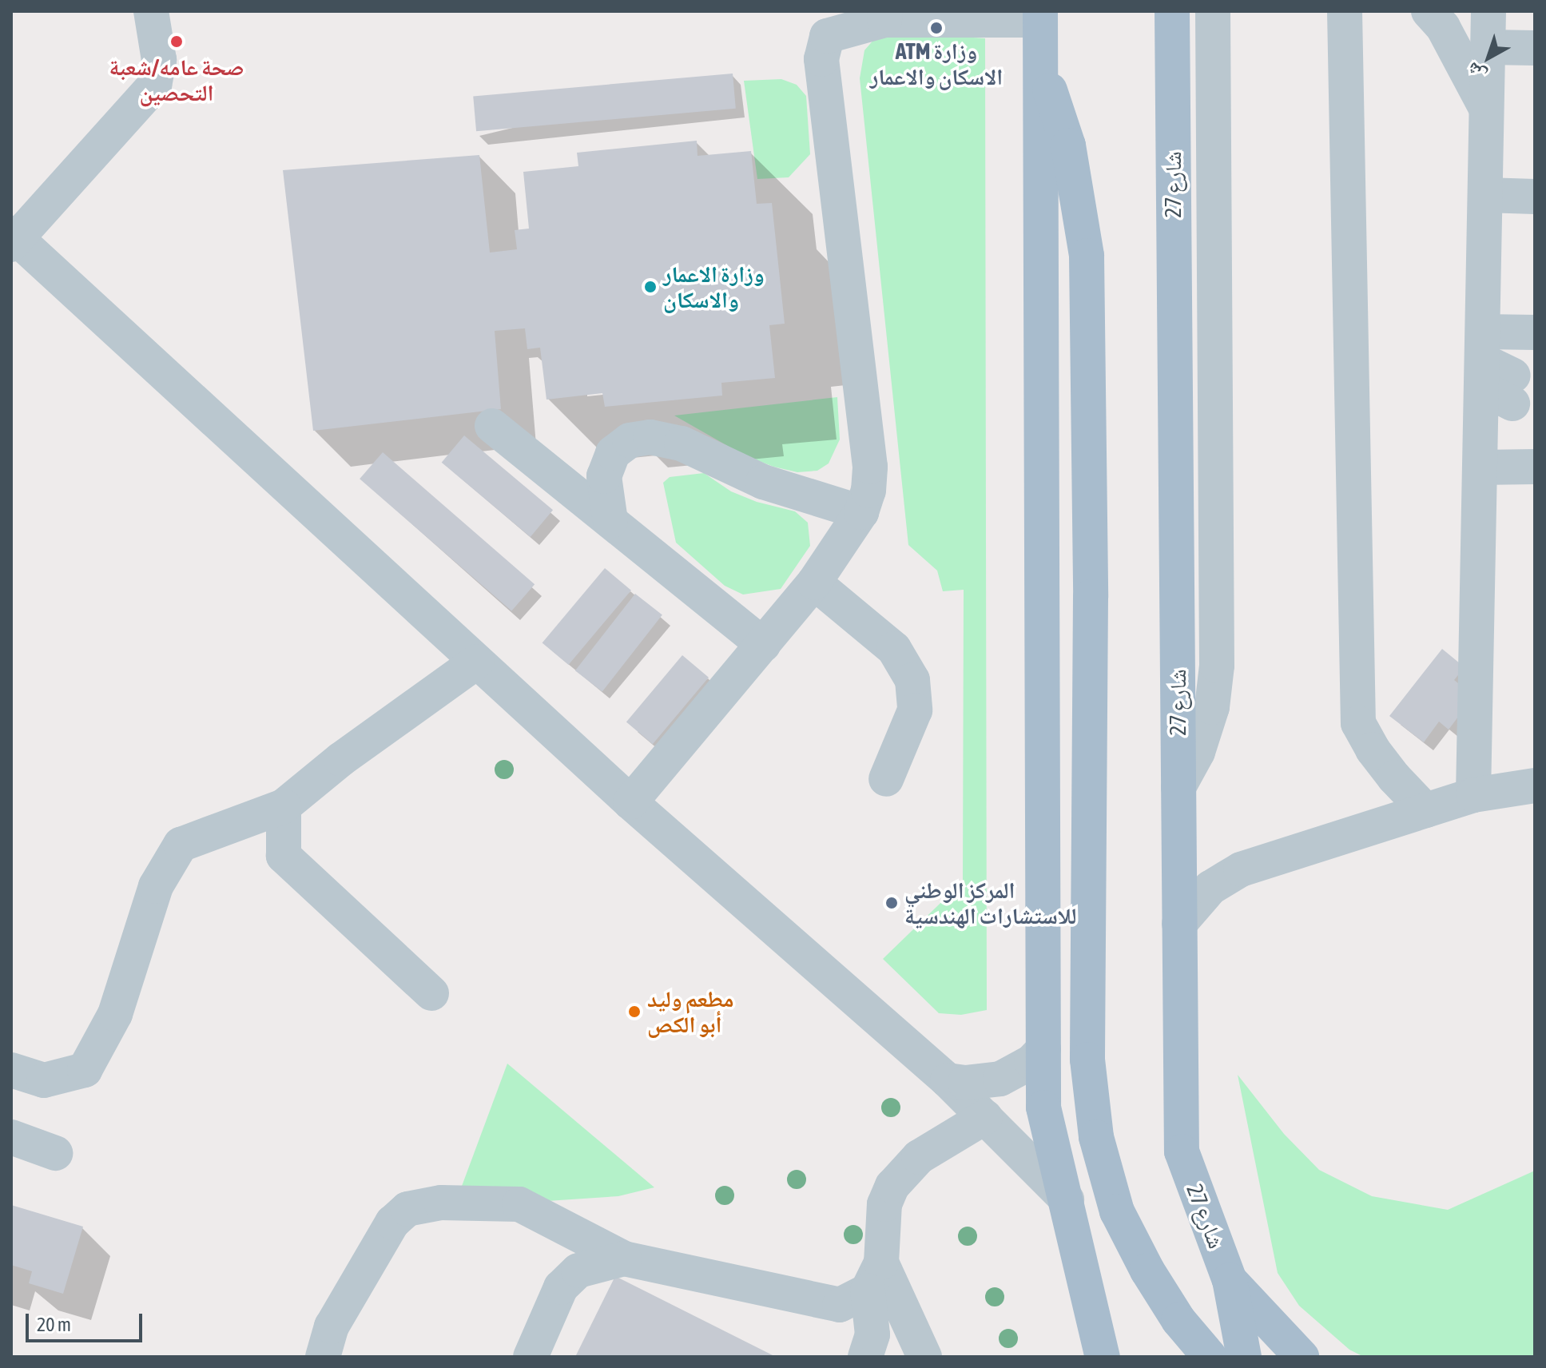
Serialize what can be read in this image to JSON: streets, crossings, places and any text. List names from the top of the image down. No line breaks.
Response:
{"streets":{"main road":["شارع 27"]},"places":["ATM وزارة الاسكان والاعمار","صحة عامه/شعبة التحصين","وزارة الاعمار والاسكان","المركز الوطني للاستشارات الهندسية","مطعم وليد أبو الكص"],"scale_bar":"20 m","north":"bottom left"}
